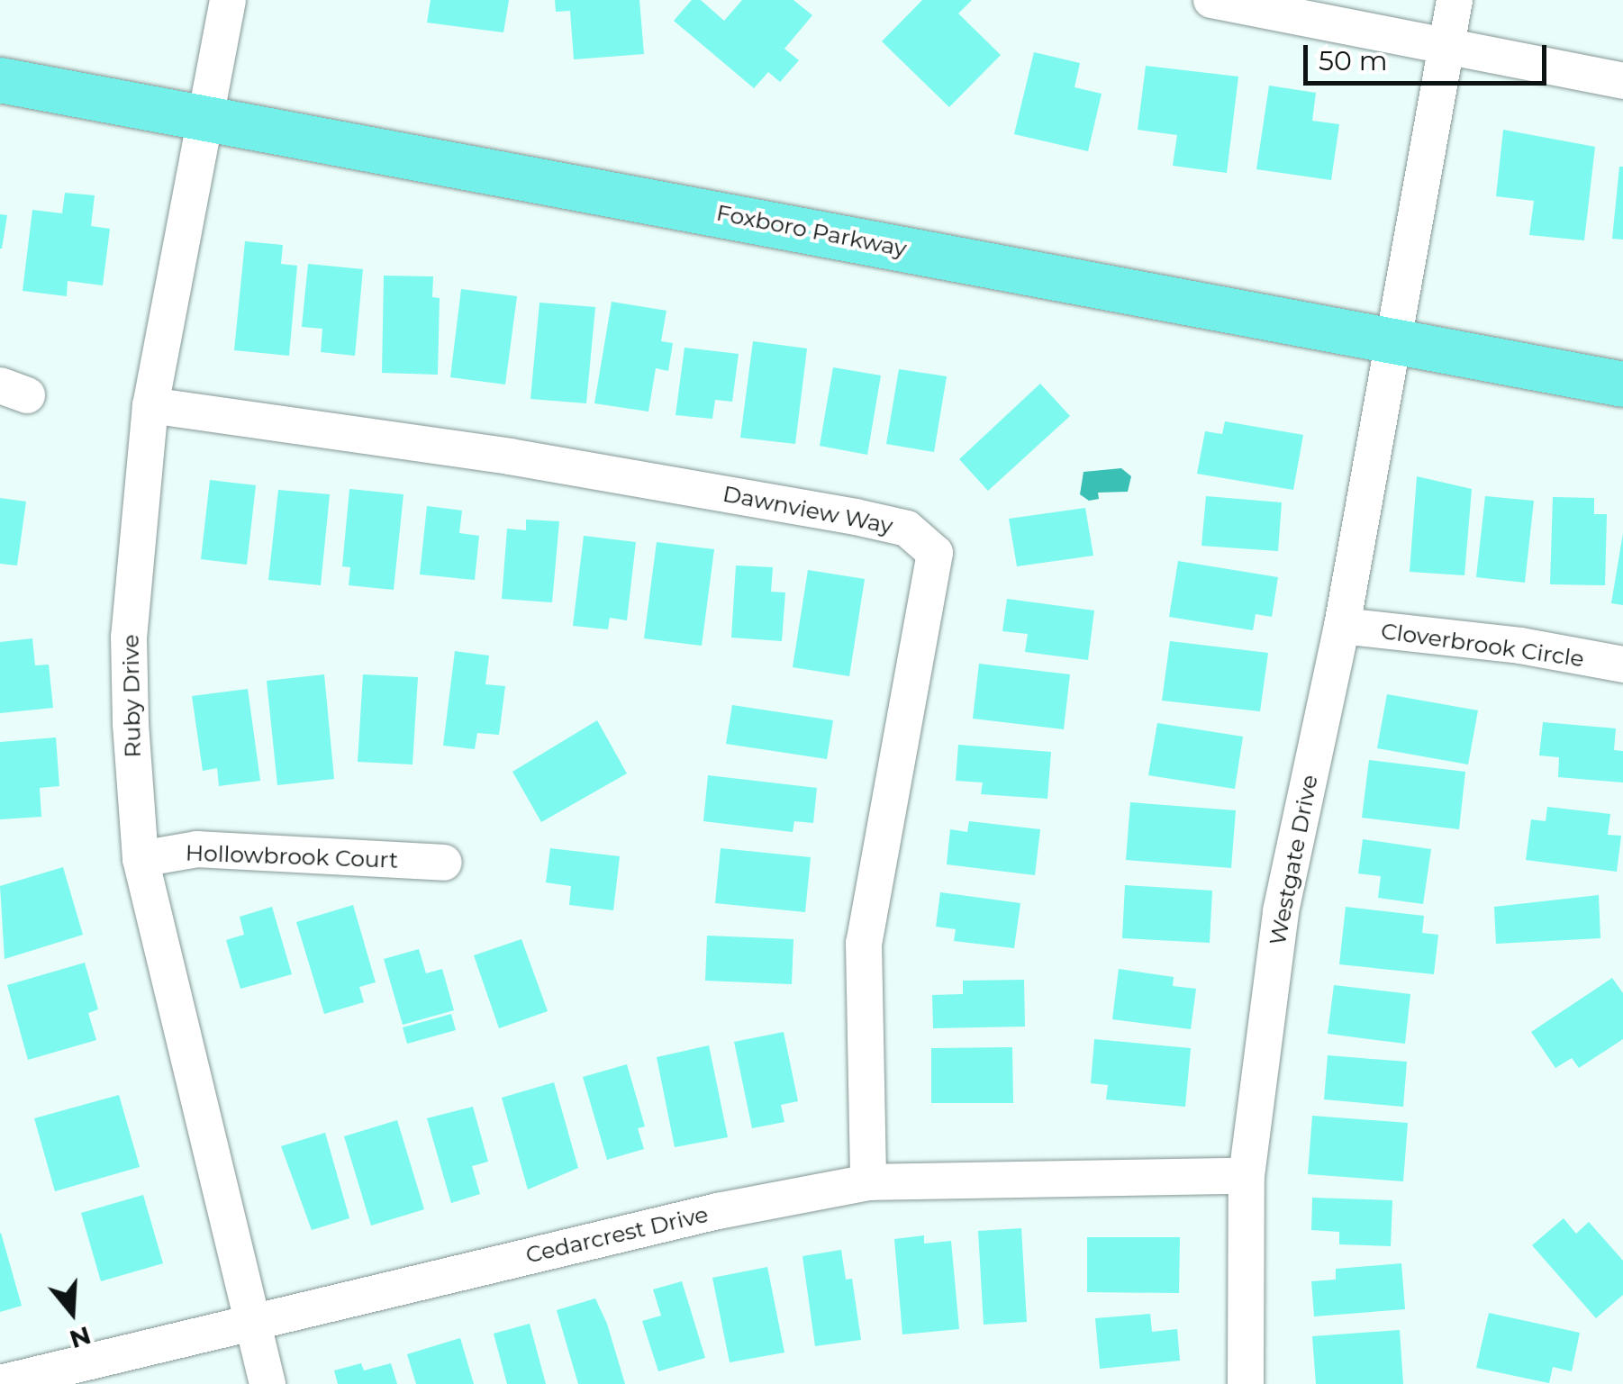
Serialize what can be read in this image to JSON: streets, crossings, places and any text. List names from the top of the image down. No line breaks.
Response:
{"streets":{"main road":["Foxboro Parkway"],"street":["Dawnview Way","Cloverbrook Circle","Ruby Drive","Hollowbrook Court","Westgate Drive","Cedarcrest Drive"]},"crossings":[["Foxboro Parkway","Ruby Drive"],["Foxboro Parkway","Westgate Drive"],["Dawnview Way","Ruby Drive"],["Dawnview Way","Cedarcrest Drive"],["Cloverbrook Circle","Westgate Drive"],["Ruby Drive","Hollowbrook Court"],["Ruby Drive","Cedarcrest Drive"],["Westgate Drive","Cedarcrest Drive"]],"scale_bar":"50 m","north":"bottom"}
